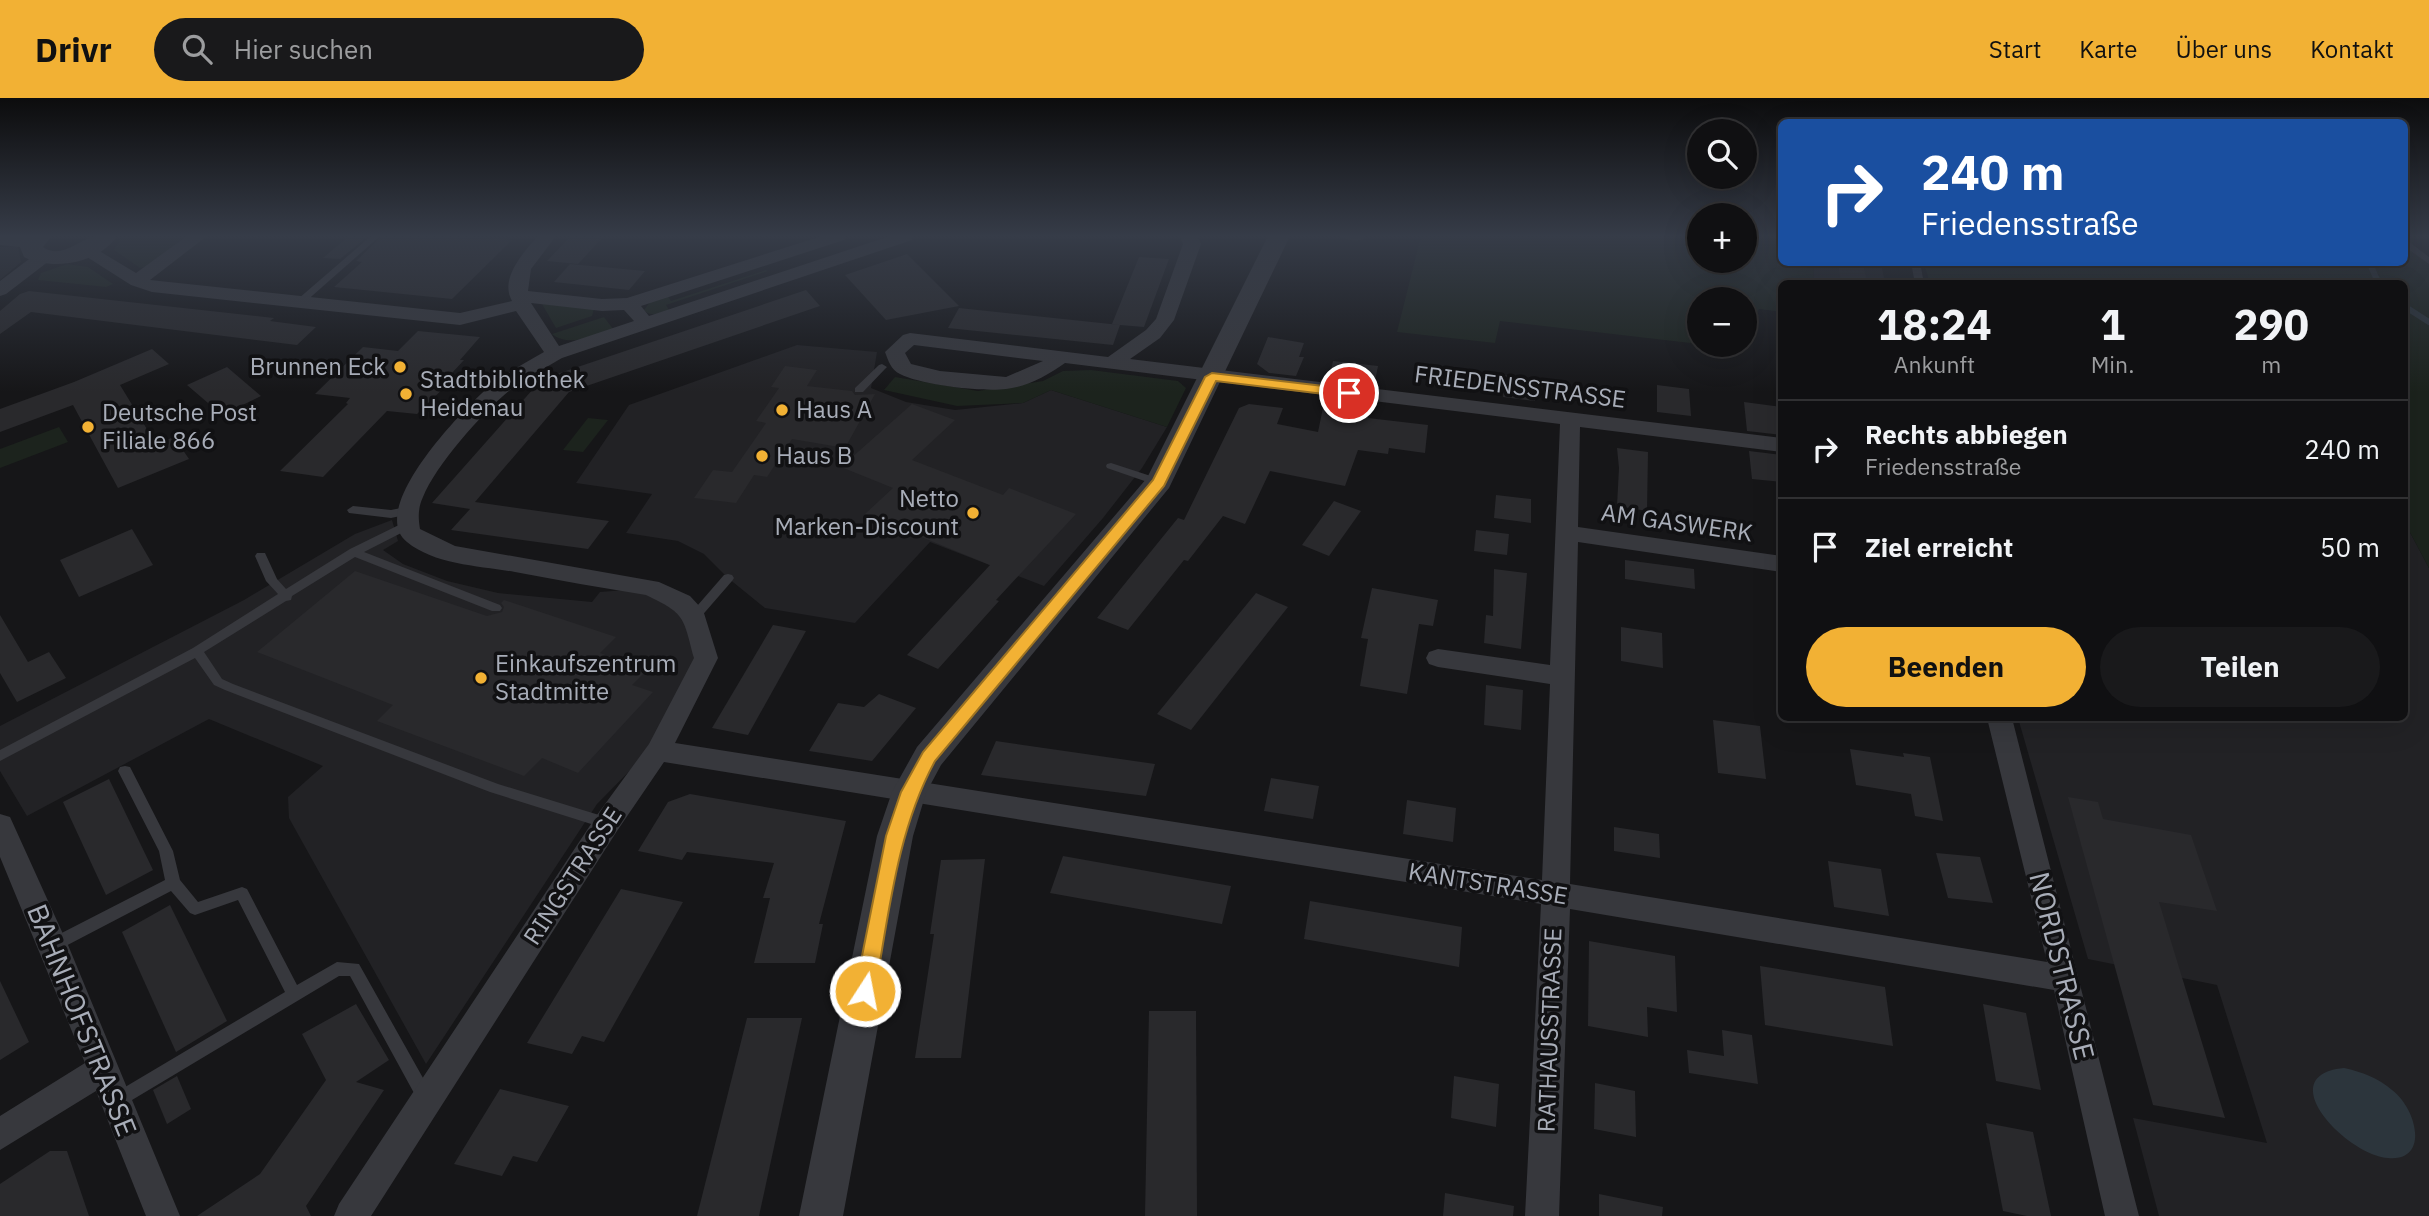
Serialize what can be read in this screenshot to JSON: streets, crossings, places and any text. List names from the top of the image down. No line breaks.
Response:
{"streets":{"street":["FRIEDENSSTRASSE","AM GASWERK","RINGSTRASSE","KANTSTRASSE","NORDSTRASSE","BAHNHOFSTRASSE","RATHAUSSTRASSE"]},"crossings":[["FRIEDENSSTRASSE","RATHAUSSTRASSE"],["AM GASWERK","RATHAUSSTRASSE"],["KANTSTRASSE","NORDSTRASSE"],["KANTSTRASSE","RATHAUSSTRASSE"]],"places":["Brunnen Eck","Stadtbibliothek Heidenau","Haus A","Deutsche Post Filiale 866","Haus B","Netto Marken-Discount","Einkaufszentrum Stadtmitte"],"page":{"header":"Drivr","search":"Hier suchen","nav":["Start","Karte","Über uns","Kontakt"],"map_buttons":["+","−"],"turn":["240 m","Friedensstraße"],"eta":["18:24","Ankunft","1","Min.","290","m"],"list":[{"name":"Rechts abbiegen","note":"Friedensstraße","value":"240 m"},{"name":"Ziel erreicht","value":"50 m"}],"buttons":["Beenden","Teilen"]}}
